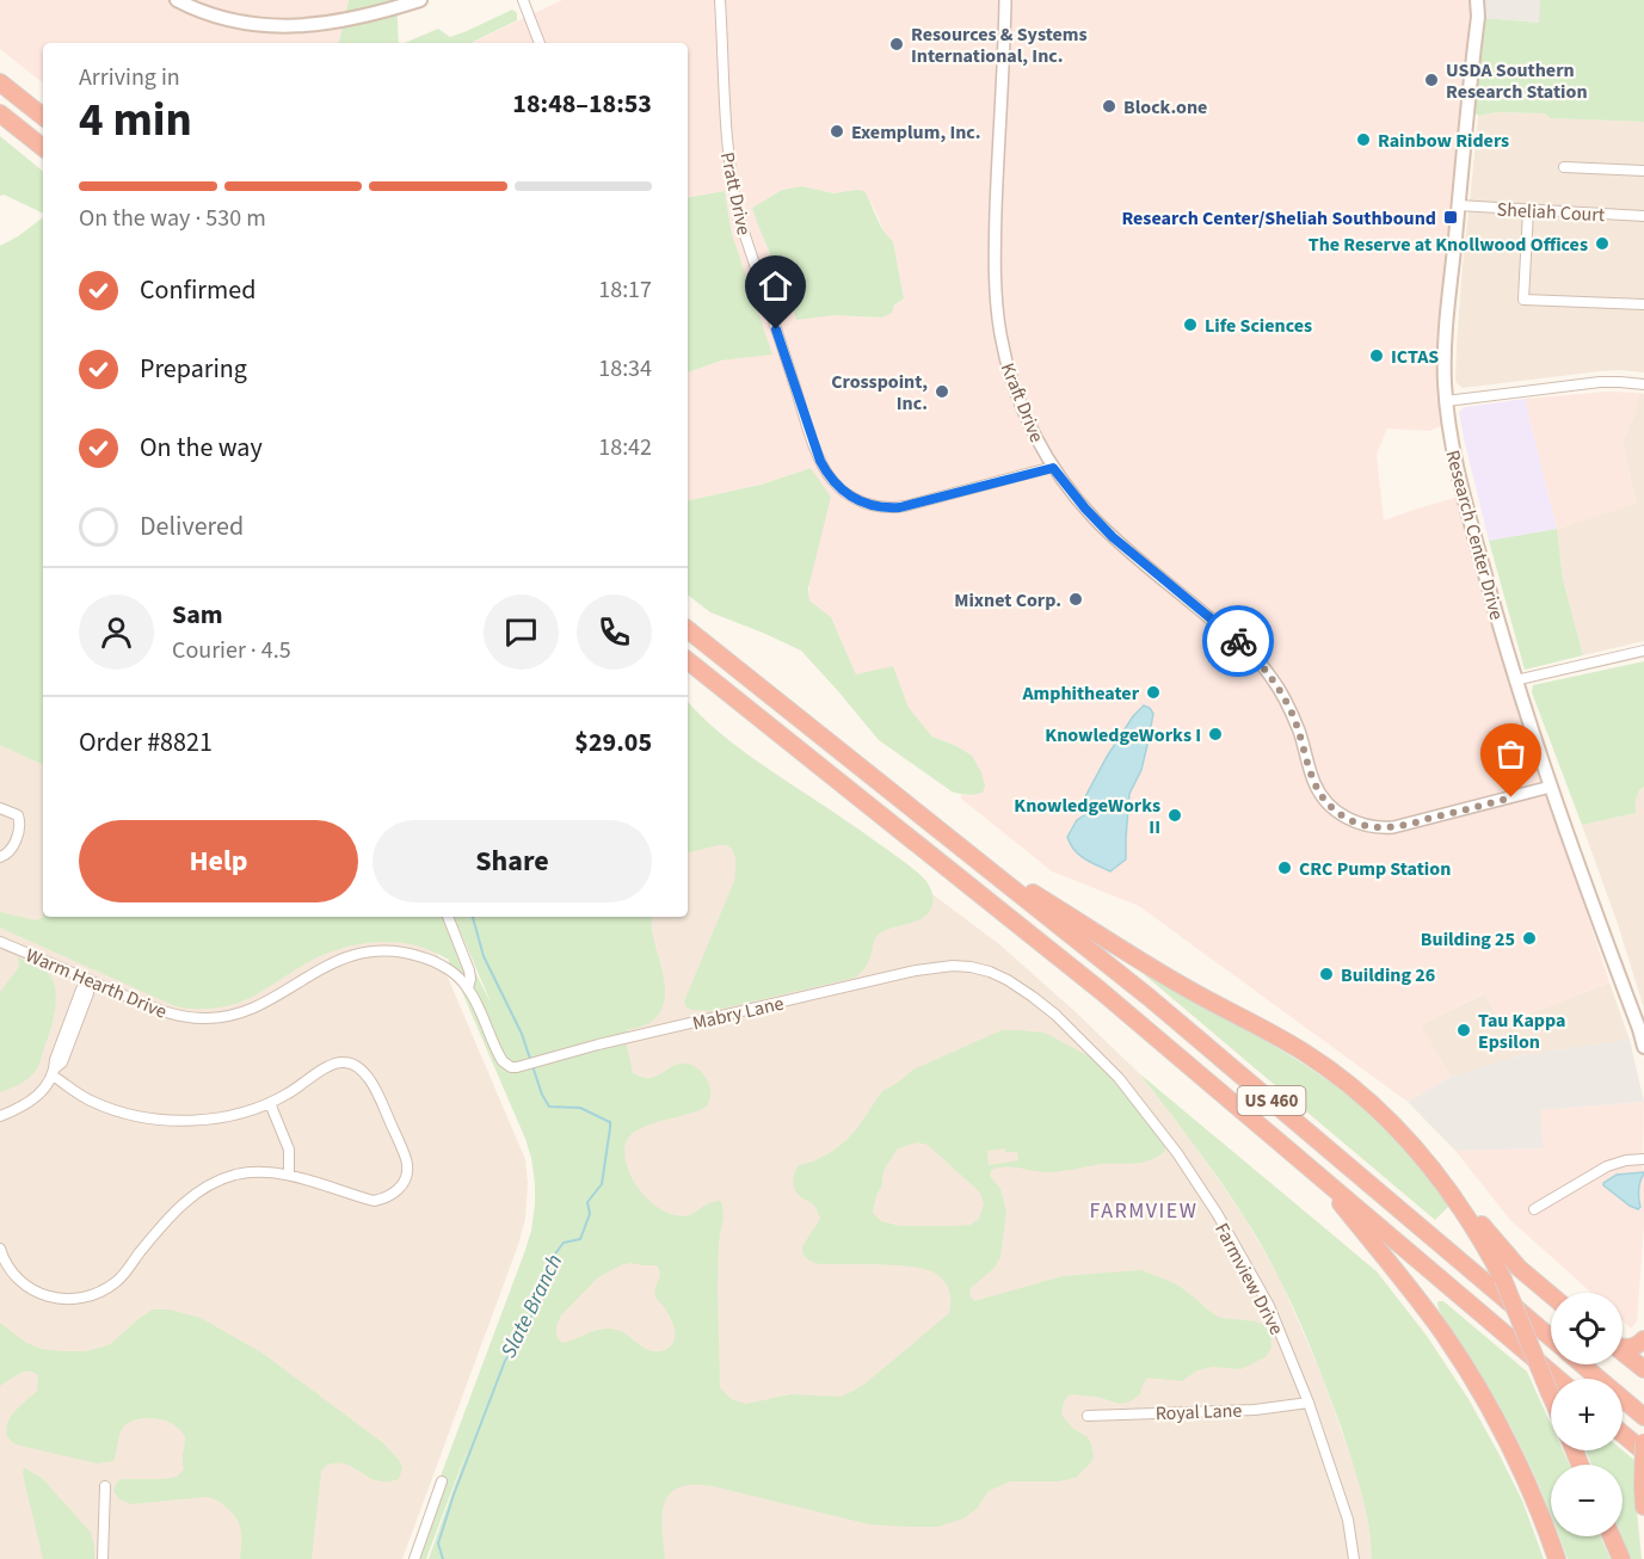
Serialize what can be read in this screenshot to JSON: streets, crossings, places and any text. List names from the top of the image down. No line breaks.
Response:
{"streets":{"highway":["US 460"],"main road":["Research Center Drive"],"street":["Pratt Drive","Sheliah Court","Kraft Drive","Warm Hearth Drive","Mabry Lane","Farmview Drive","Royal Lane"]},"crossings":[["Pratt Drive","Kraft Drive"],["Sheliah Court","Research Center Drive"],["Kraft Drive","Research Center Drive"],["Warm Hearth Drive","Mabry Lane"],["Mabry Lane","Farmview Drive"],["Farmview Drive","Royal Lane"]],"districts":["FARMVIEW"],"water":["Slate Branch"],"places":{"other":["Resources & Systems International, Inc.","USDA Southern Research Station","Block.one","Exemplum, Inc.","Rainbow Riders","The Reserve at Knollwood Offices","Life Sciences","ICTAS","Crosspoint, Inc.","Mixnet Corp.","Amphitheater","KnowledgeWorks I","KnowledgeWorks II","CRC Pump Station","Building 25","Building 26","Tau Kappa Epsilon"],"transit":["Research Center/Sheliah Southbound"]},"page":{"heading":["4 min","Arriving in","18:48–18:53"],"panel":["Sam","Courier · 4.5","Order #8821","$29.05"],"bar":"On the way · 530 m","list":[["Confirmed","18:17"],["Preparing","18:34"],["On the way","18:42"],"Delivered"],"buttons":["Help","Share"],"map_buttons":["+","−"]}}
